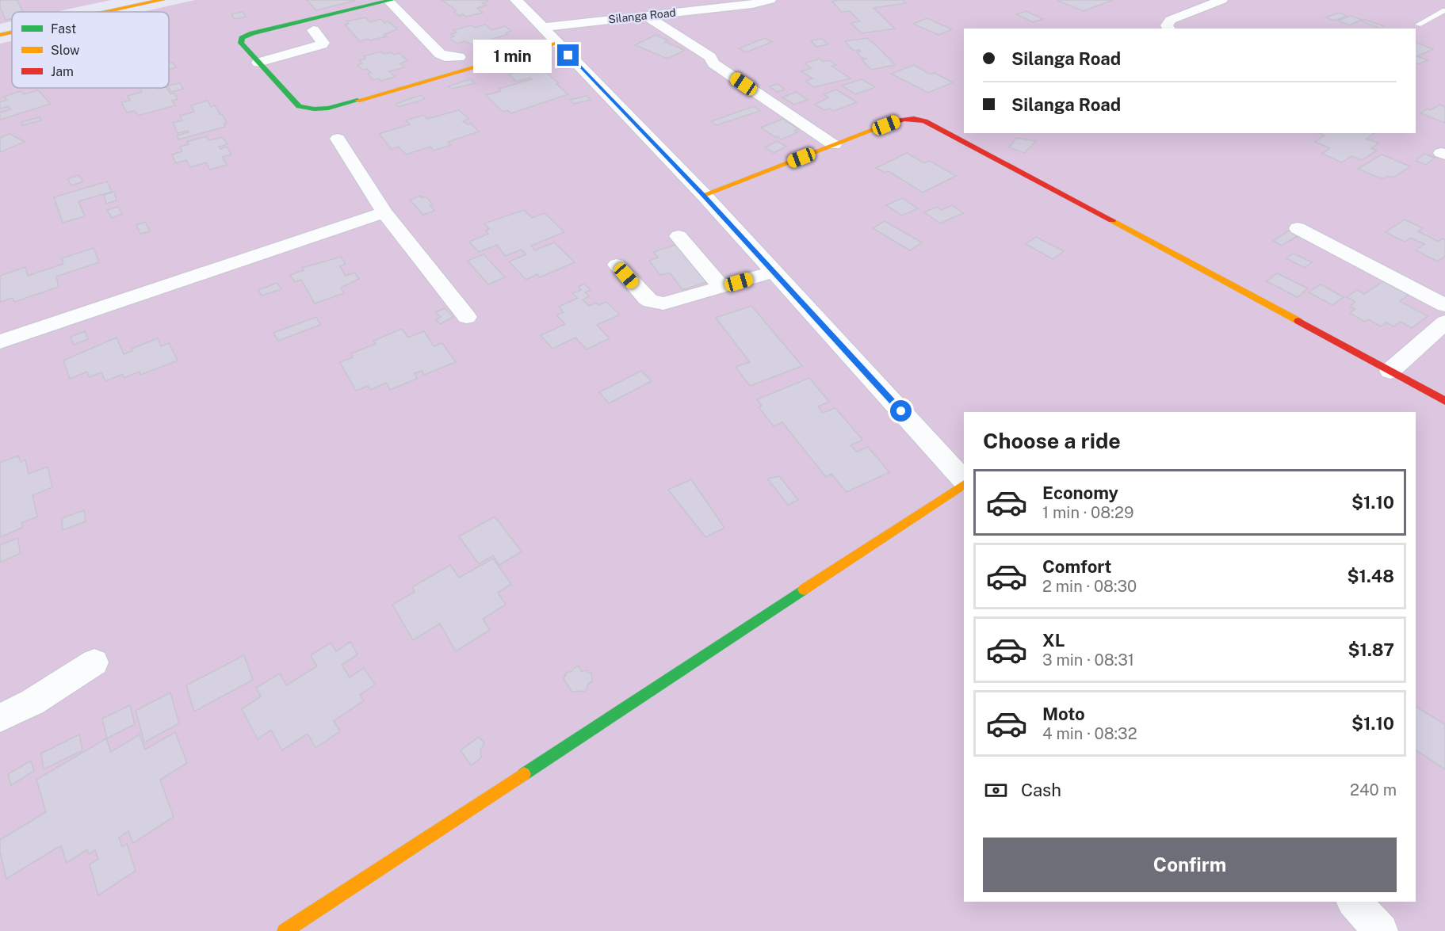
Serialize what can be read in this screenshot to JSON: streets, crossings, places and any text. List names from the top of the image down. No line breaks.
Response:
{"streets":{"street":["Silanga Road"]},"legend":["Fast","Slow","Jam"],"page":{"banner":["Silanga Road","Silanga Road"],"bubble":"1 min","heading":"Choose a ride","list":[{"name":"Economy","note":"1 min · 08:29","value":"$1.10"},{"name":"Comfort","note":"2 min · 08:30","value":"$1.48"},{"name":"XL","note":"3 min · 08:31","value":"$1.87"},{"name":"Moto","note":"4 min · 08:32","value":"$1.10"}],"pay":["Cash","240 m"],"buttons":"Confirm"}}
